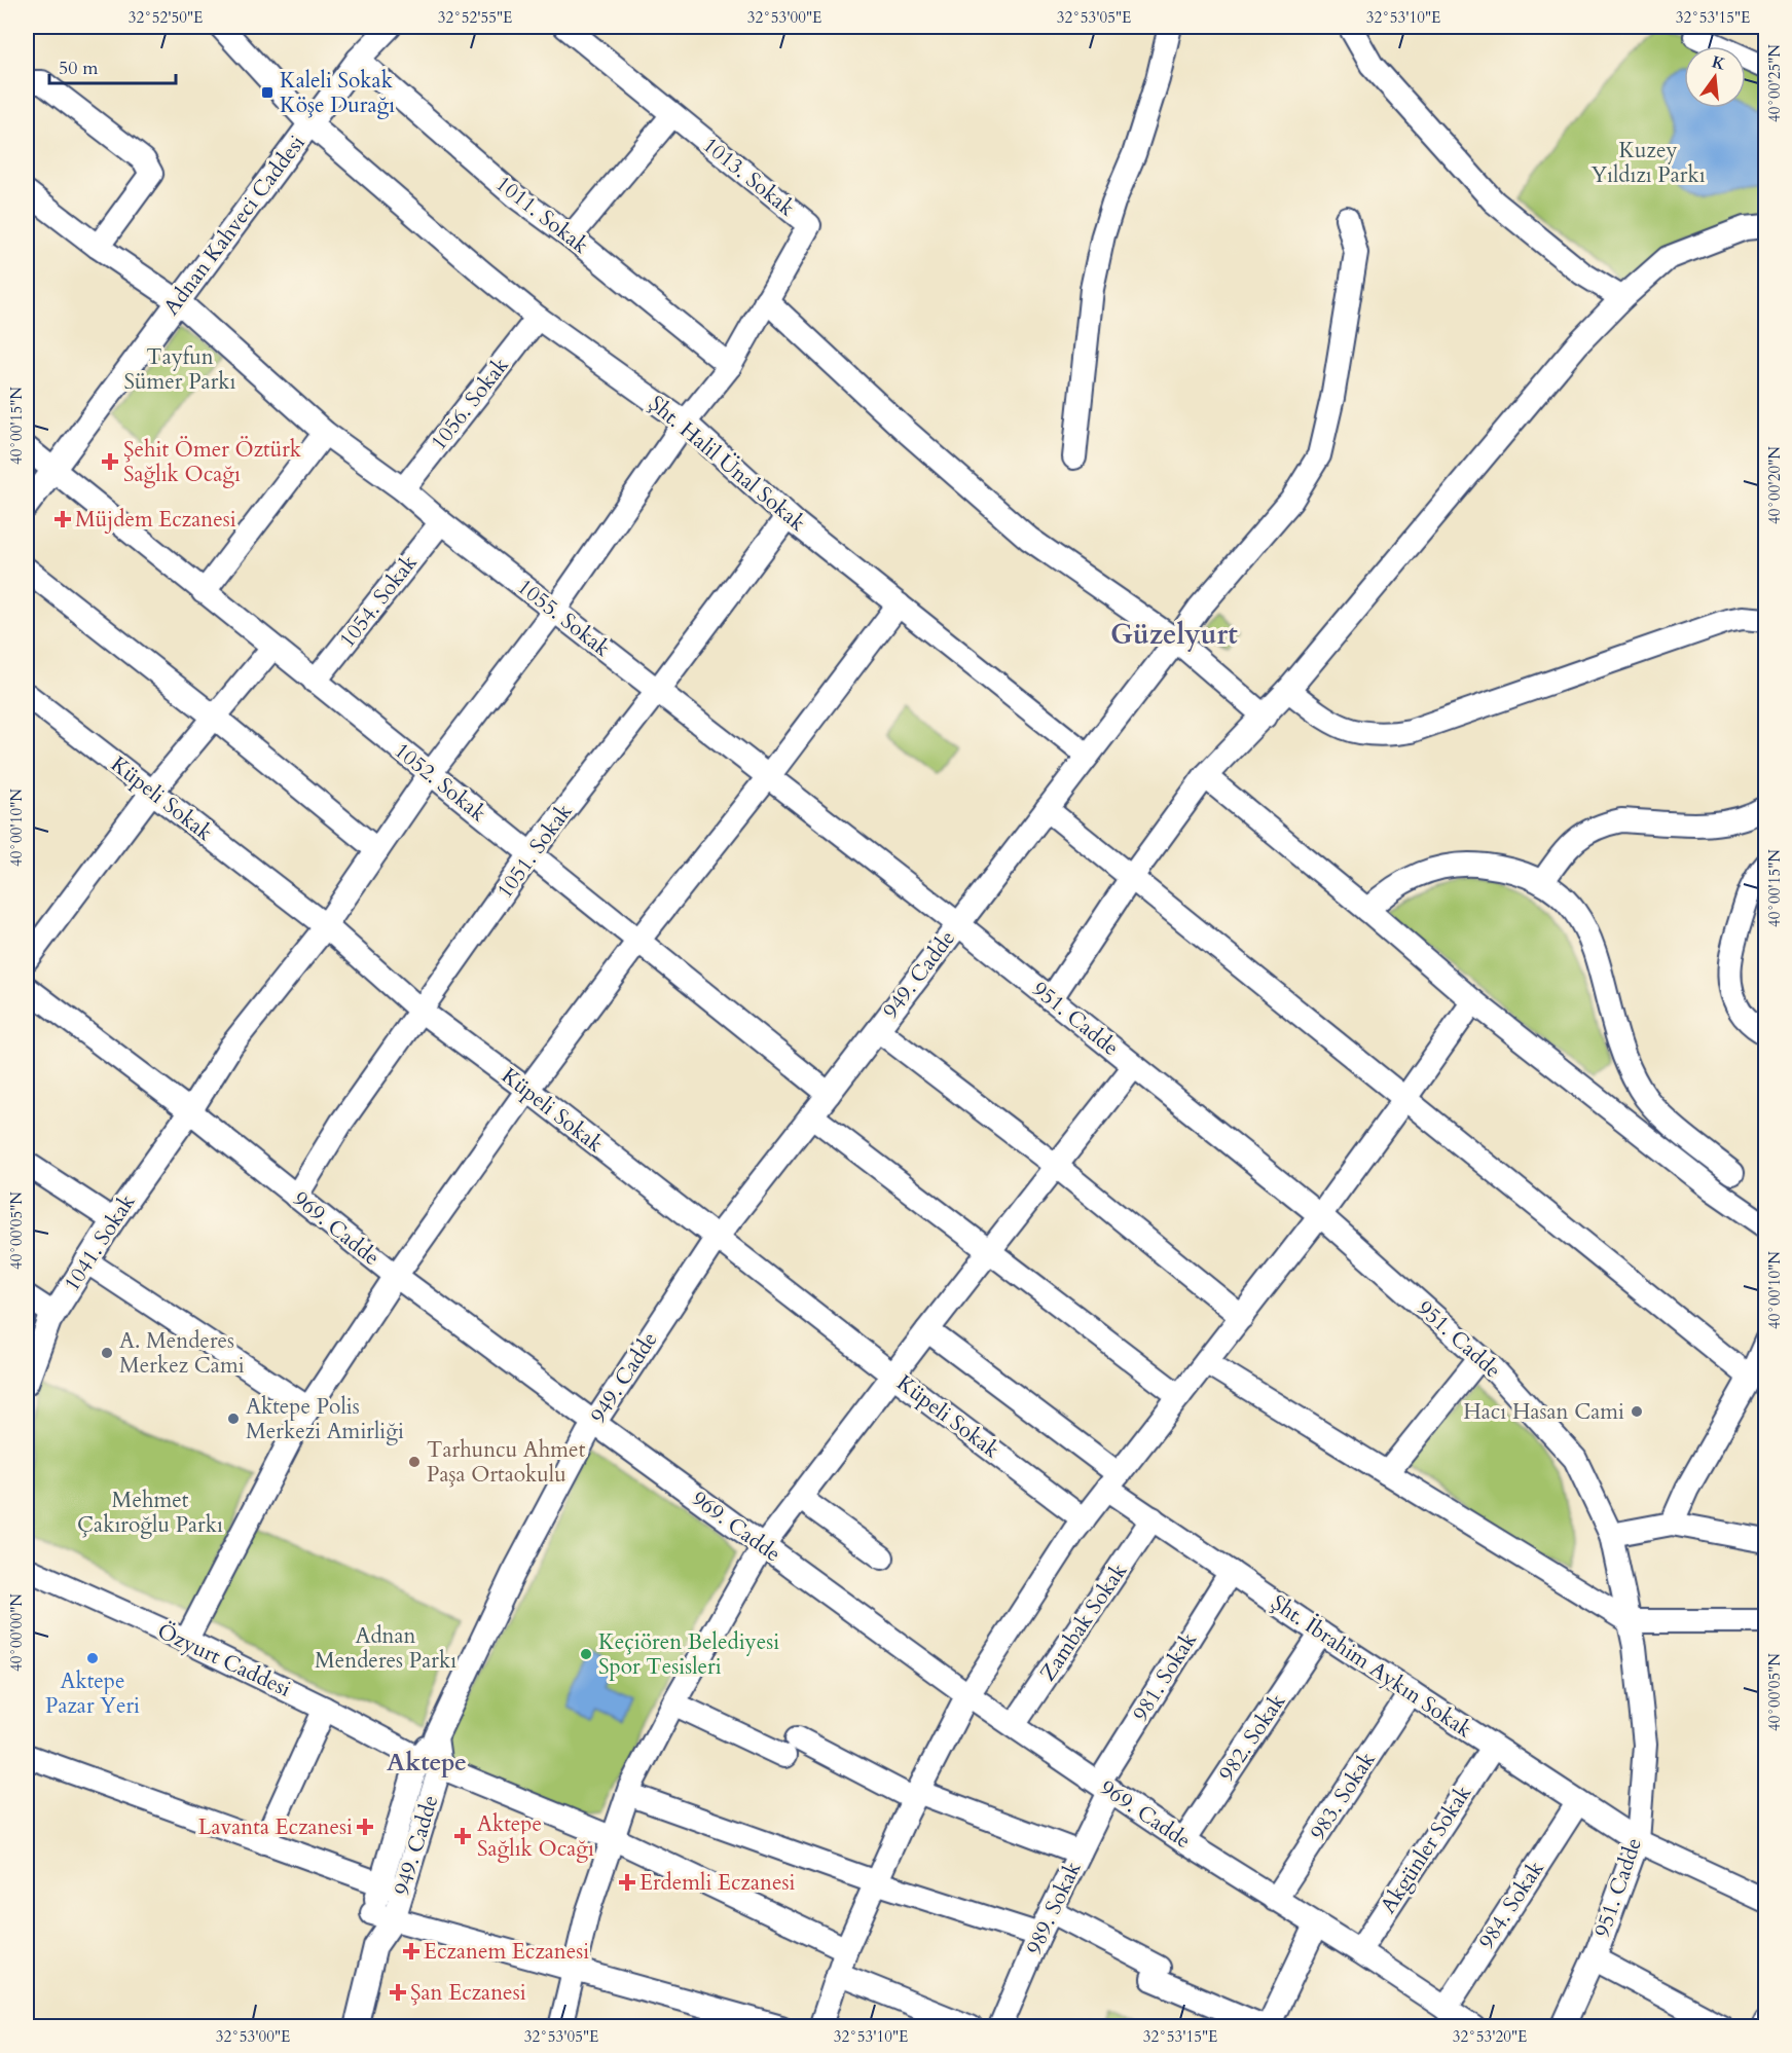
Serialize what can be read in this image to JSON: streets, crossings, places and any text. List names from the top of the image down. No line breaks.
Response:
{"streets":{"street":["1013. Sokak","1011. Sokak","Adnan Kahveci Caddesi","1056. Sokak","Şht. Halil Ünal Sokak","1054. Sokak","1055. Sokak","1052. Sokak","Küpeli Sokak","1051. Sokak","949. Cadde","951. Cadde","969. Cadde","1041. Sokak","Zambak Sokak","Özyurt Caddesi","Şht. İbrahim Aykın Sokak","981. Sokak","982. Sokak","983. Sokak","Akgünler Sokak","984. Sokak","989. Sokak"]},"crossings":[["1013. Sokak","1011. Sokak"],["1013. Sokak","Şht. Halil Ünal Sokak"],["1013. Sokak","1055. Sokak"],["1013. Sokak","1052. Sokak"],["1013. Sokak","1041. Sokak"],["1011. Sokak","Adnan Kahveci Caddesi"],["Adnan Kahveci Caddesi","Şht. Halil Ünal Sokak"],["Adnan Kahveci Caddesi","1055. Sokak"],["Adnan Kahveci Caddesi","1052. Sokak"],["1056. Sokak","Şht. Halil Ünal Sokak"],["1056. Sokak","1055. Sokak"],["Şht. Halil Ünal Sokak","1051. Sokak"],["Şht. Halil Ünal Sokak","949. Cadde"],["1054. Sokak","1055. Sokak"],["1054. Sokak","1052. Sokak"],["1055. Sokak","1051. Sokak"],["1055. Sokak","949. Cadde"],["1055. Sokak","951. Cadde"],["1052. Sokak","1051. Sokak"],["1052. Sokak","949. Cadde"],["1052. Sokak","1041. Sokak"],["Küpeli Sokak","1051. Sokak"],["Küpeli Sokak","949. Cadde"],["Küpeli Sokak","1041. Sokak"],["1051. Sokak","969. Cadde"],["949. Cadde","951. Cadde"],["949. Cadde","969. Cadde"],["949. Cadde","Özyurt Caddesi"],["951. Cadde","Şht. İbrahim Aykın Sokak"],["969. Cadde","1041. Sokak"],["969. Cadde","Zambak Sokak"],["969. Cadde","981. Sokak"],["969. Cadde","982. Sokak"],["969. Cadde","983. Sokak"],["969. Cadde","Akgünler Sokak"],["969. Cadde","984. Sokak"],["969. Cadde","989. Sokak"],["Zambak Sokak","Şht. İbrahim Aykın Sokak"],["Şht. İbrahim Aykın Sokak","981. Sokak"],["Şht. İbrahim Aykın Sokak","982. Sokak"],["Şht. İbrahim Aykın Sokak","983. Sokak"],["Şht. İbrahim Aykın Sokak","Akgünler Sokak"],["Şht. İbrahim Aykın Sokak","984. Sokak"],["981. Sokak","989. Sokak"]],"districts":["Güzelyurt","Aktepe"],"parks":["Kuzey Yıldızı Parkı","Tayfun Sümer Parkı","Mehmet Çakıroğlu Parkı","Adnan Menderes Parkı"],"places":{"transit":["Kaleli Sokak Köşe Durağı"],"health":["Şehit Ömer Öztürk Sağlık Ocağı","Müjdem Eczanesi","Lavanta Eczanesi","Aktepe Sağlık Ocağı","Erdemli Eczanesi","Eczanem Eczanesi","Şan Eczanesi"],"other":["A. Menderes Merkez Cami","Hacı Hasan Cami","Aktepe Polis Merkezi Amirliği","Tarhuncu Ahmet Paşa Ortaokulu","Keçiören Belediyesi Spor Tesisleri","Aktepe Pazar Yeri"]},"scale_bar":"50 m","north":"top","coordinates":["32°52'50\"E","32°52'55\"E","32°53'00\"E","32°53'05\"E","32°53'10\"E","32°53'15\"E","40°00'25\"N","40°00'15\"N","40°00'20\"N","40°00'10\"N","40°00'05\"N","40°00'00\"N","32°53'20\"E"]}
